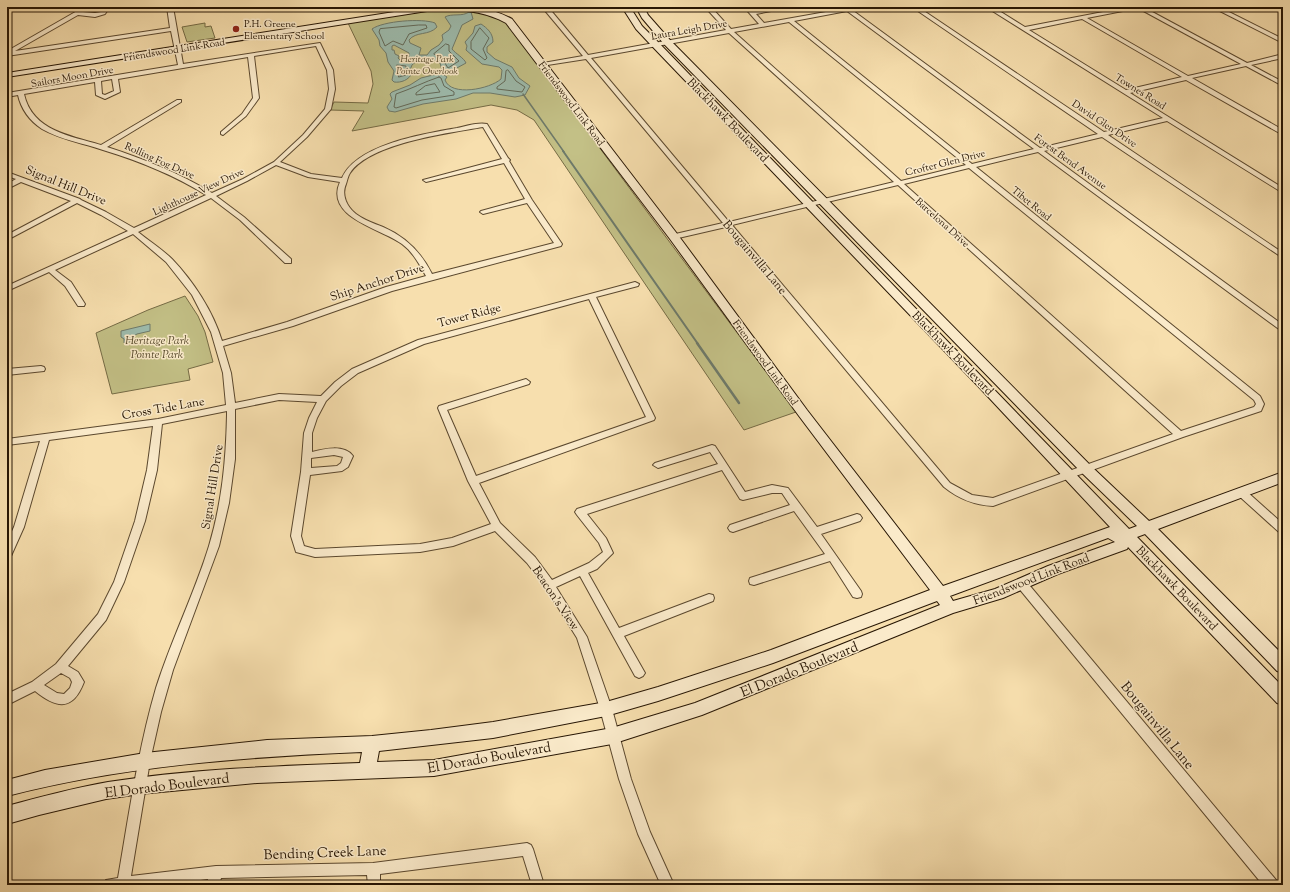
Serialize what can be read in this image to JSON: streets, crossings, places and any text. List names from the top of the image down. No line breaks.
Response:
{"streets":{"main road":["Friendswood Link Road","Blackhawk Boulevard","El Dorado Boulevard"],"street":["Laura Leigh Drive","Sailors Moon Drive","Townes Road","David Glen Drive","Rolling Fog Drive","Forest Bend Avenue","Crofter Glen Drive","Signal Hill Drive","Lighthouse View Drive","Tibet Road","Barcelona Drive","Bougainvilla Lane","Ship Anchor Drive","Tower Ridge","Cross Tide Lane","Beacon's View","Bending Creek Lane"]},"crossings":[["Laura Leigh Drive","Friendswood Link Road"],["Laura Leigh Drive","Blackhawk Boulevard"],["Laura Leigh Drive","Forest Bend Avenue"],["Laura Leigh Drive","Tibet Road"],["Laura Leigh Drive","Barcelona Drive"],["Laura Leigh Drive","Bougainvilla Lane"],["Friendswood Link Road","Blackhawk Boulevard"],["Friendswood Link Road","Crofter Glen Drive"],["Friendswood Link Road","Bougainvilla Lane"],["Friendswood Link Road","El Dorado Boulevard"],["Sailors Moon Drive","Rolling Fog Drive"],["Sailors Moon Drive","Lighthouse View Drive"],["Townes Road","Crofter Glen Drive"],["Blackhawk Boulevard","Crofter Glen Drive"],["Blackhawk Boulevard","Bougainvilla Lane"],["David Glen Drive","Crofter Glen Drive"],["Rolling Fog Drive","Lighthouse View Drive"],["Forest Bend Avenue","Crofter Glen Drive"],["Crofter Glen Drive","Tibet Road"],["Crofter Glen Drive","Barcelona Drive"],["Crofter Glen Drive","Bougainvilla Lane"],["Signal Hill Drive","Lighthouse View Drive"],["Signal Hill Drive","Ship Anchor Drive"],["Signal Hill Drive","Cross Tide Lane"],["Signal Hill Drive","El Dorado Boulevard"],["Signal Hill Drive","Bending Creek Lane"],["Tibet Road","Barcelona Drive"],["Tower Ridge","Cross Tide Lane"],["Tower Ridge","Beacon's View"],["Beacon's View","El Dorado Boulevard"],["El Dorado Boulevard","Bending Creek Lane"]],"parks":["Heritage Park Pointe Overlook","Heritage Park Pointe Park"],"places":["P.H. Greene Elementary School"]}
